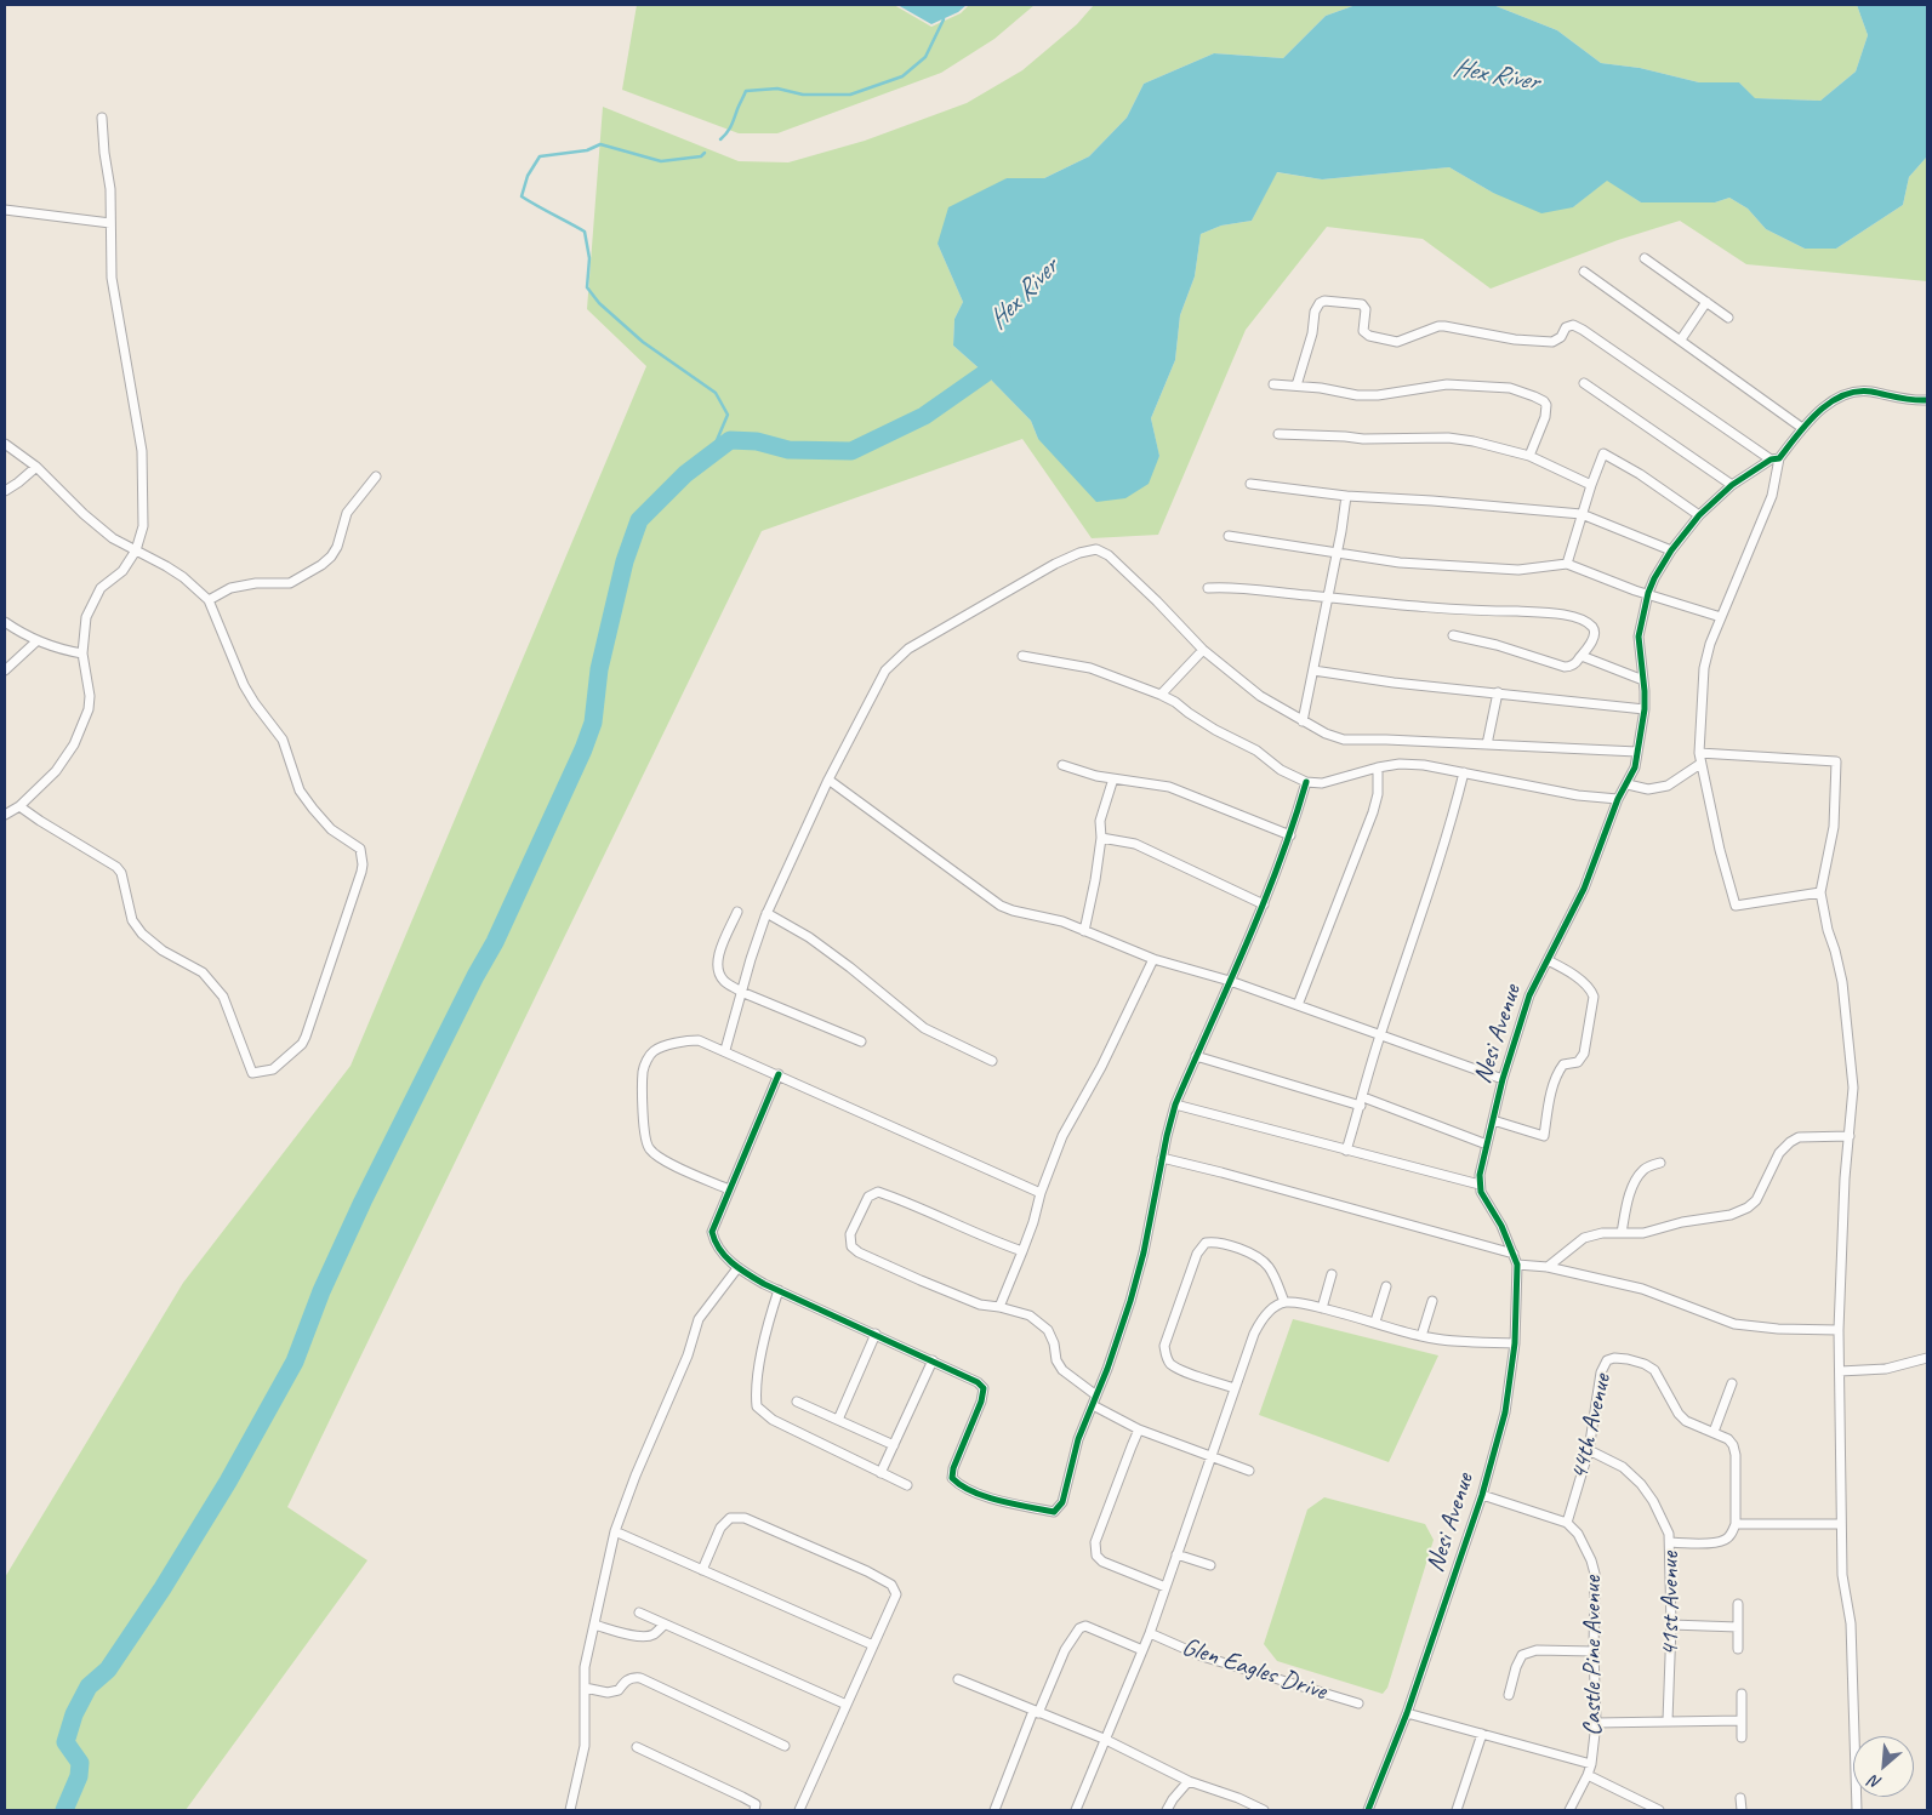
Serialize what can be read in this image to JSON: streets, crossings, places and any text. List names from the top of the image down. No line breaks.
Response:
{"streets":{"street":["Nesi Avenue","44th Avenue","41st Avenue","Castle Pine Avenue","Glen Eagles Drive"]},"crossings":[["44th Avenue","41st Avenue"],["44th Avenue","Castle Pine Avenue"]],"water":["Hex River"],"north":"bottom left"}
